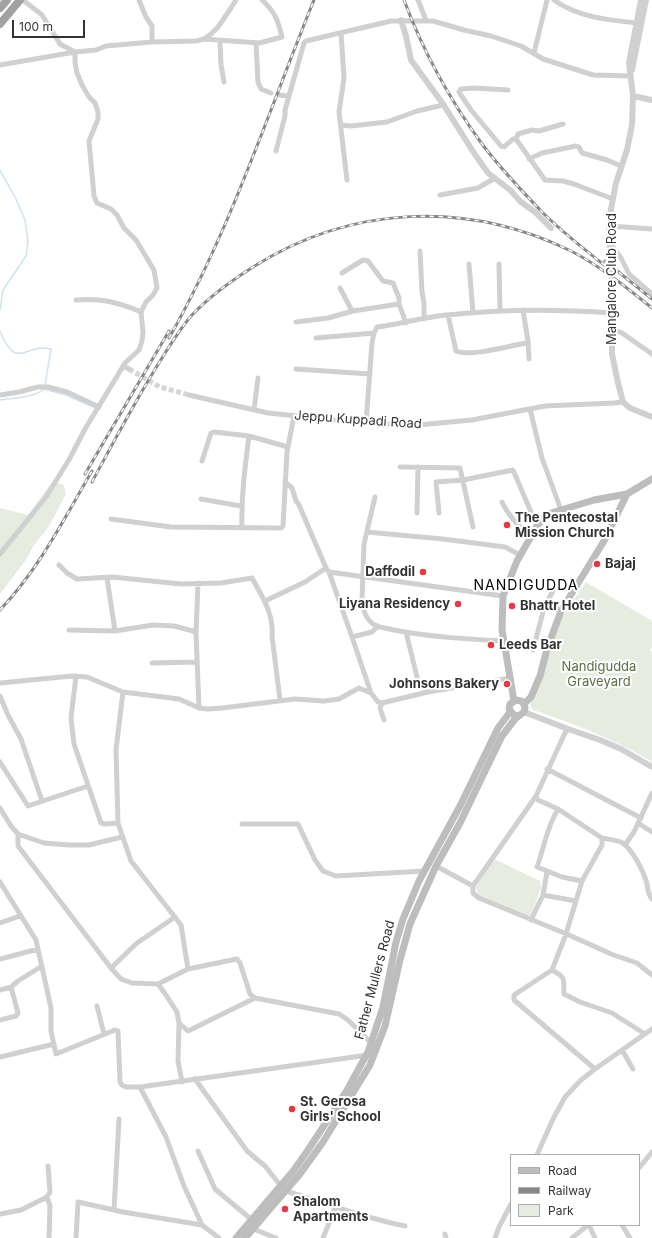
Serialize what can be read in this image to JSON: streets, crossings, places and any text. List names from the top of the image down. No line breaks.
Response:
{"streets":{"main road":["Father Mullers Road"],"street":["Mangalore Club Road","Jeppu Kuppadi Road"]},"crossings":[["Mangalore Club Road","Jeppu Kuppadi Road"]],"districts":["NANDIGUDDA"],"parks":["Nandigudda Graveyard"],"places":["The Pentecostal Mission Church","Bajaj","Daffodil","Liyana Residency","Bhattr Hotel","Leeds Bar","Johnsons Bakery","St. Gerosa Girls' School","Shalom Apartments"],"legend":["Road","Railway","Park"],"scale_bar":"100 m"}
